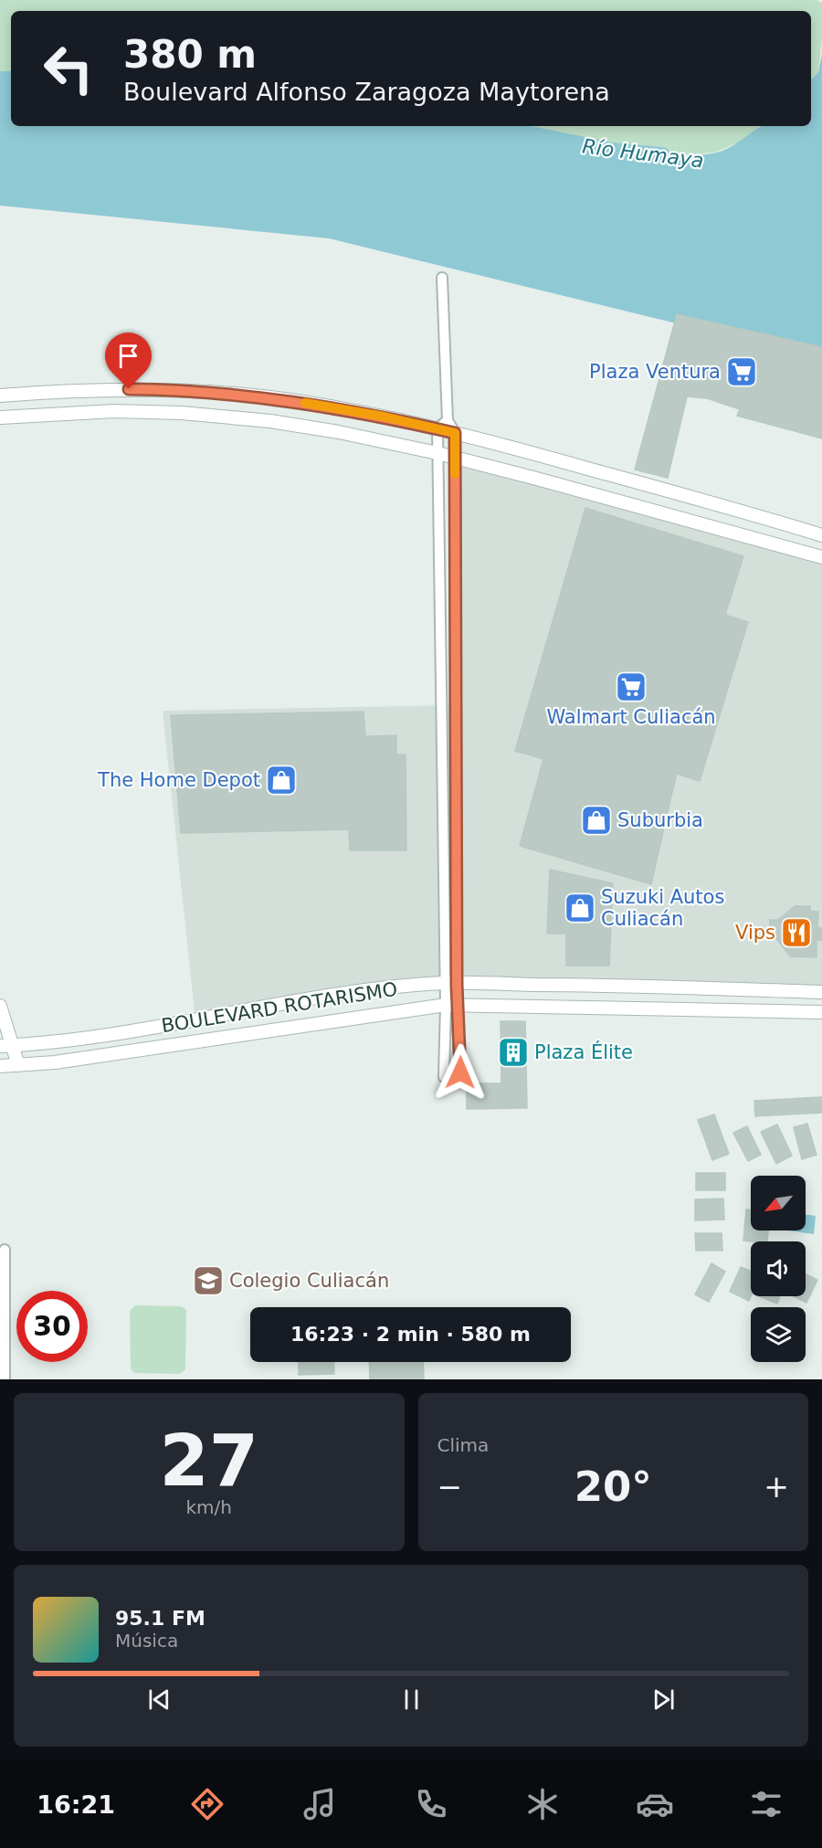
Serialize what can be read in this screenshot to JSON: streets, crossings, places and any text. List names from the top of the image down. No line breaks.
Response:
{"streets":{"street":["BOULEVARD ROTARISMO"]},"water":["Río Humaya"],"places":{"supermarket":["Plaza Ventura","Walmart Culiacán"],"shop":["The Home Depot","Suburbia","Suzuki Autos Culiacán"],"restaurant":["Vips"],"building":["Plaza Élite"],"school or university":["Colegio Culiacán"]},"north":"bottom left","page":{"turn":["380 m","Boulevard Alfonso Zaragoza Maytorena"],"limit":"30","trip":"16:23 · 2 min · 580 m","tile":[["27","km/h"],"Clima"],"heat":["−","20°","+"],"song":["95.1 FM","Música"],"tabs":"16:21"}}
